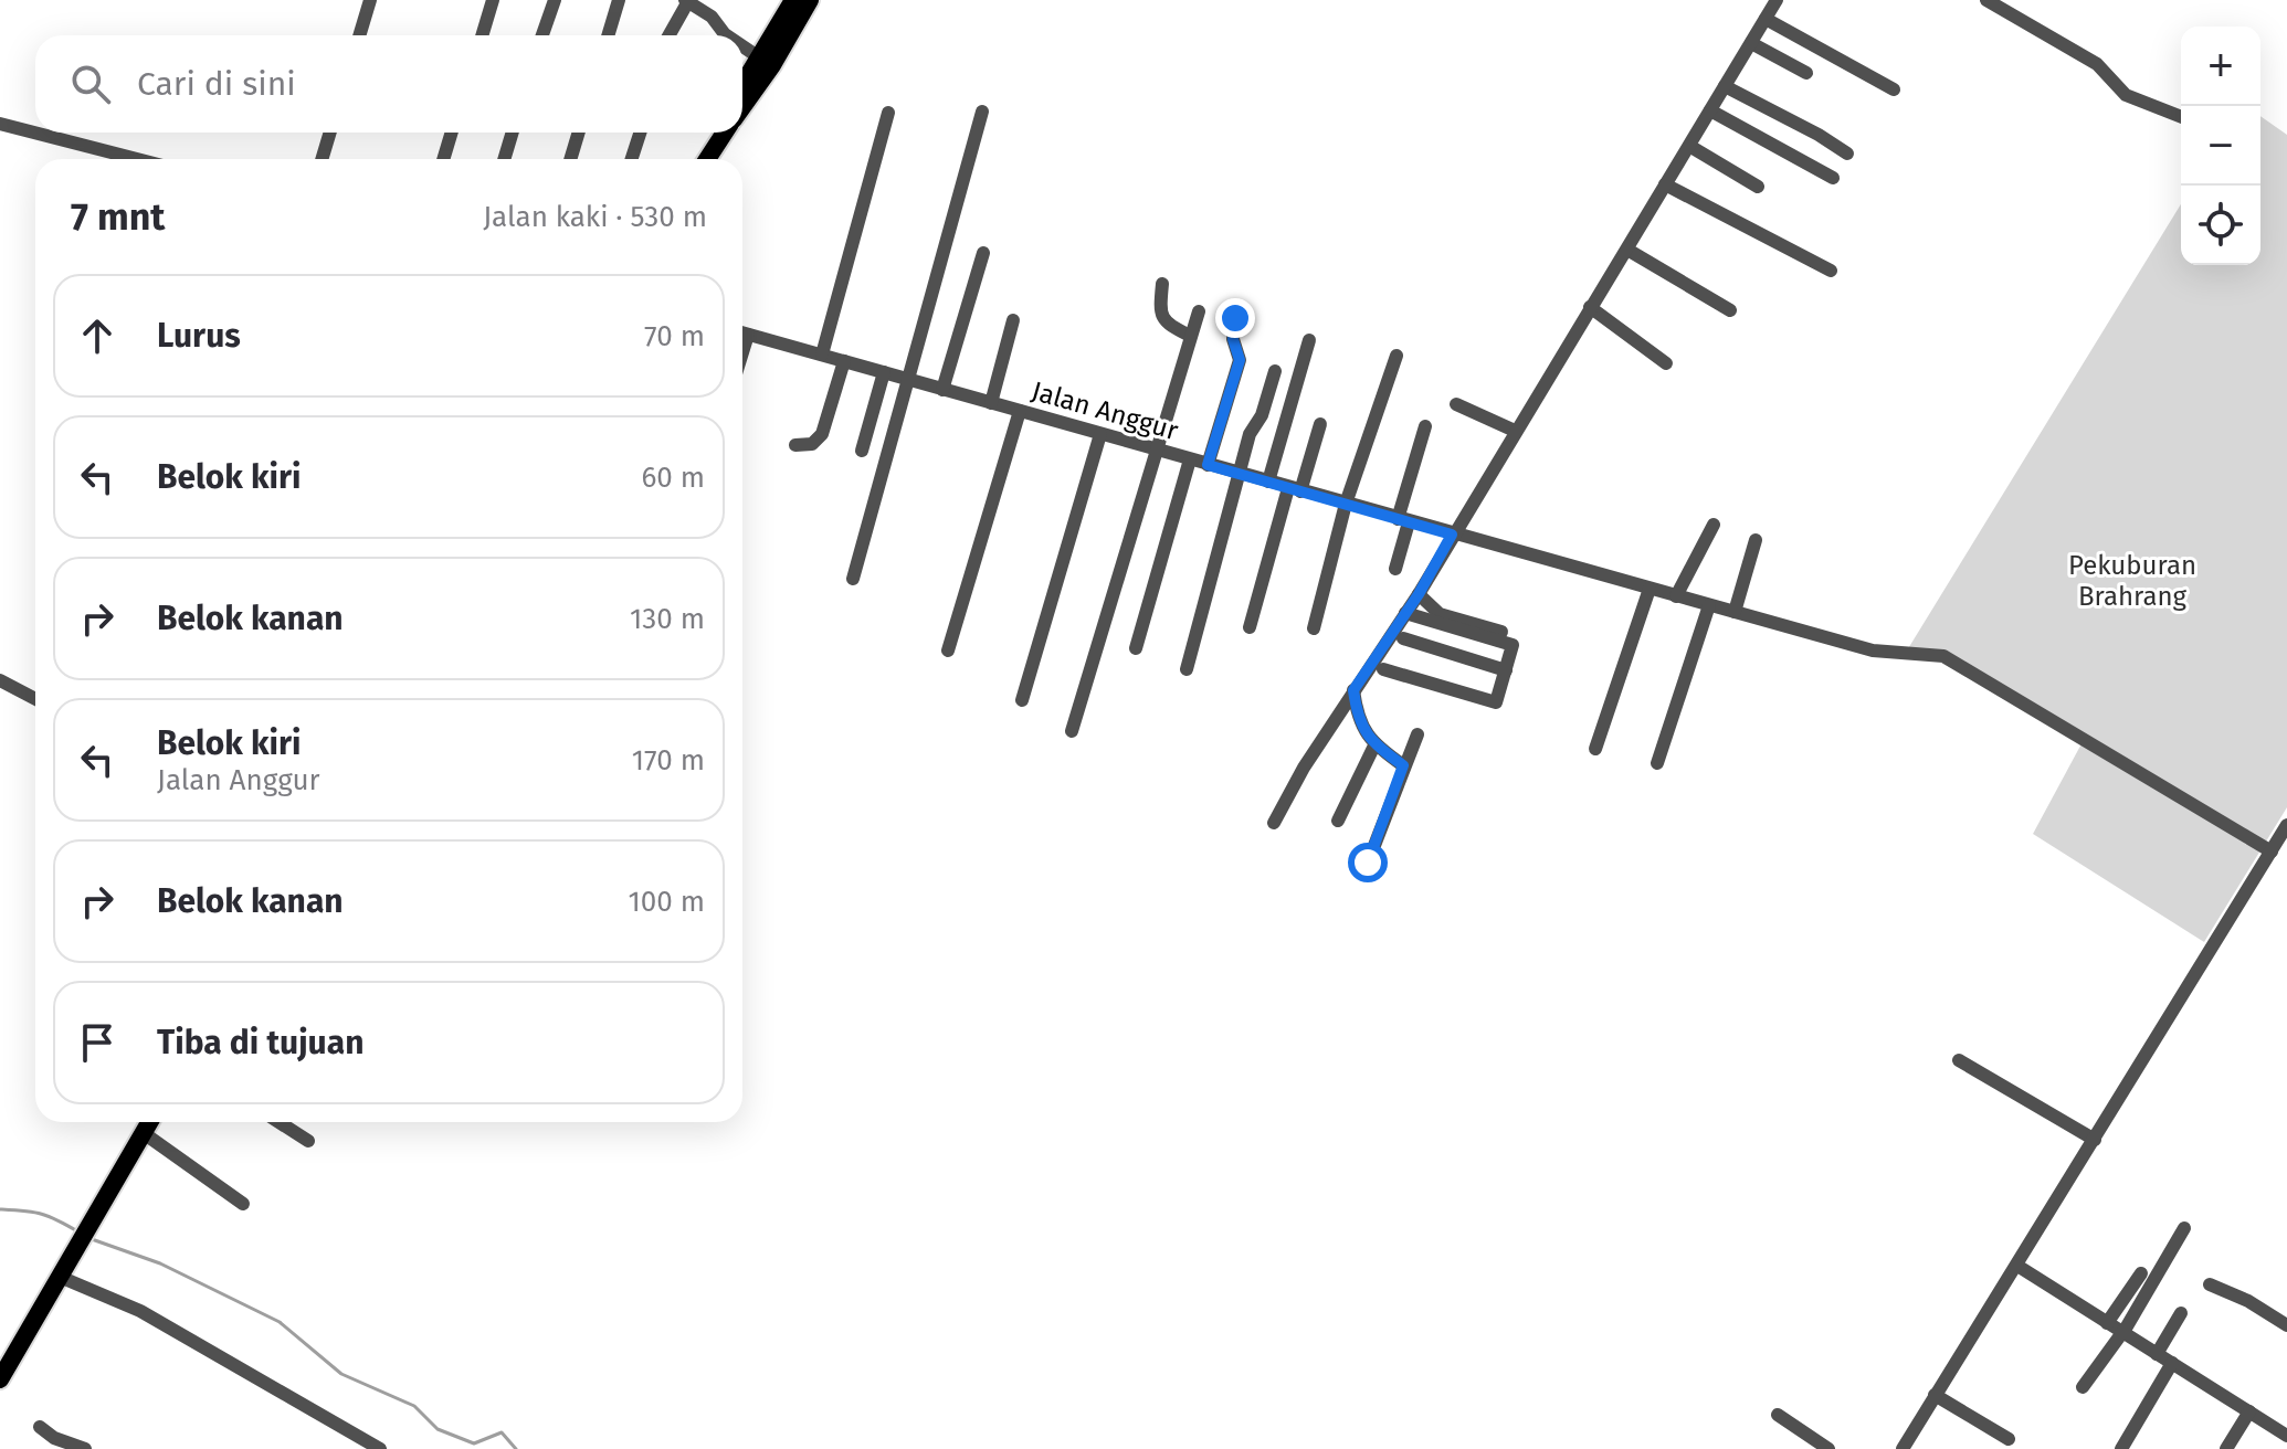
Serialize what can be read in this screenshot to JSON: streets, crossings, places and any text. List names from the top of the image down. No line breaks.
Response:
{"streets":{"street":["Jalan Anggur"]},"parks":["Pekuburan Brahrang"],"page":{"map_buttons":["+","−"],"search":"Cari di sini","heading":["7 mnt","Jalan kaki · 530 m"],"list":[["Lurus","70 m"],["Belok kiri","60 m"],["Belok kanan","130 m"],["Belok kiri","Jalan Anggur","170 m"],["Belok kanan","100 m"],"Tiba di tujuan"]}}
